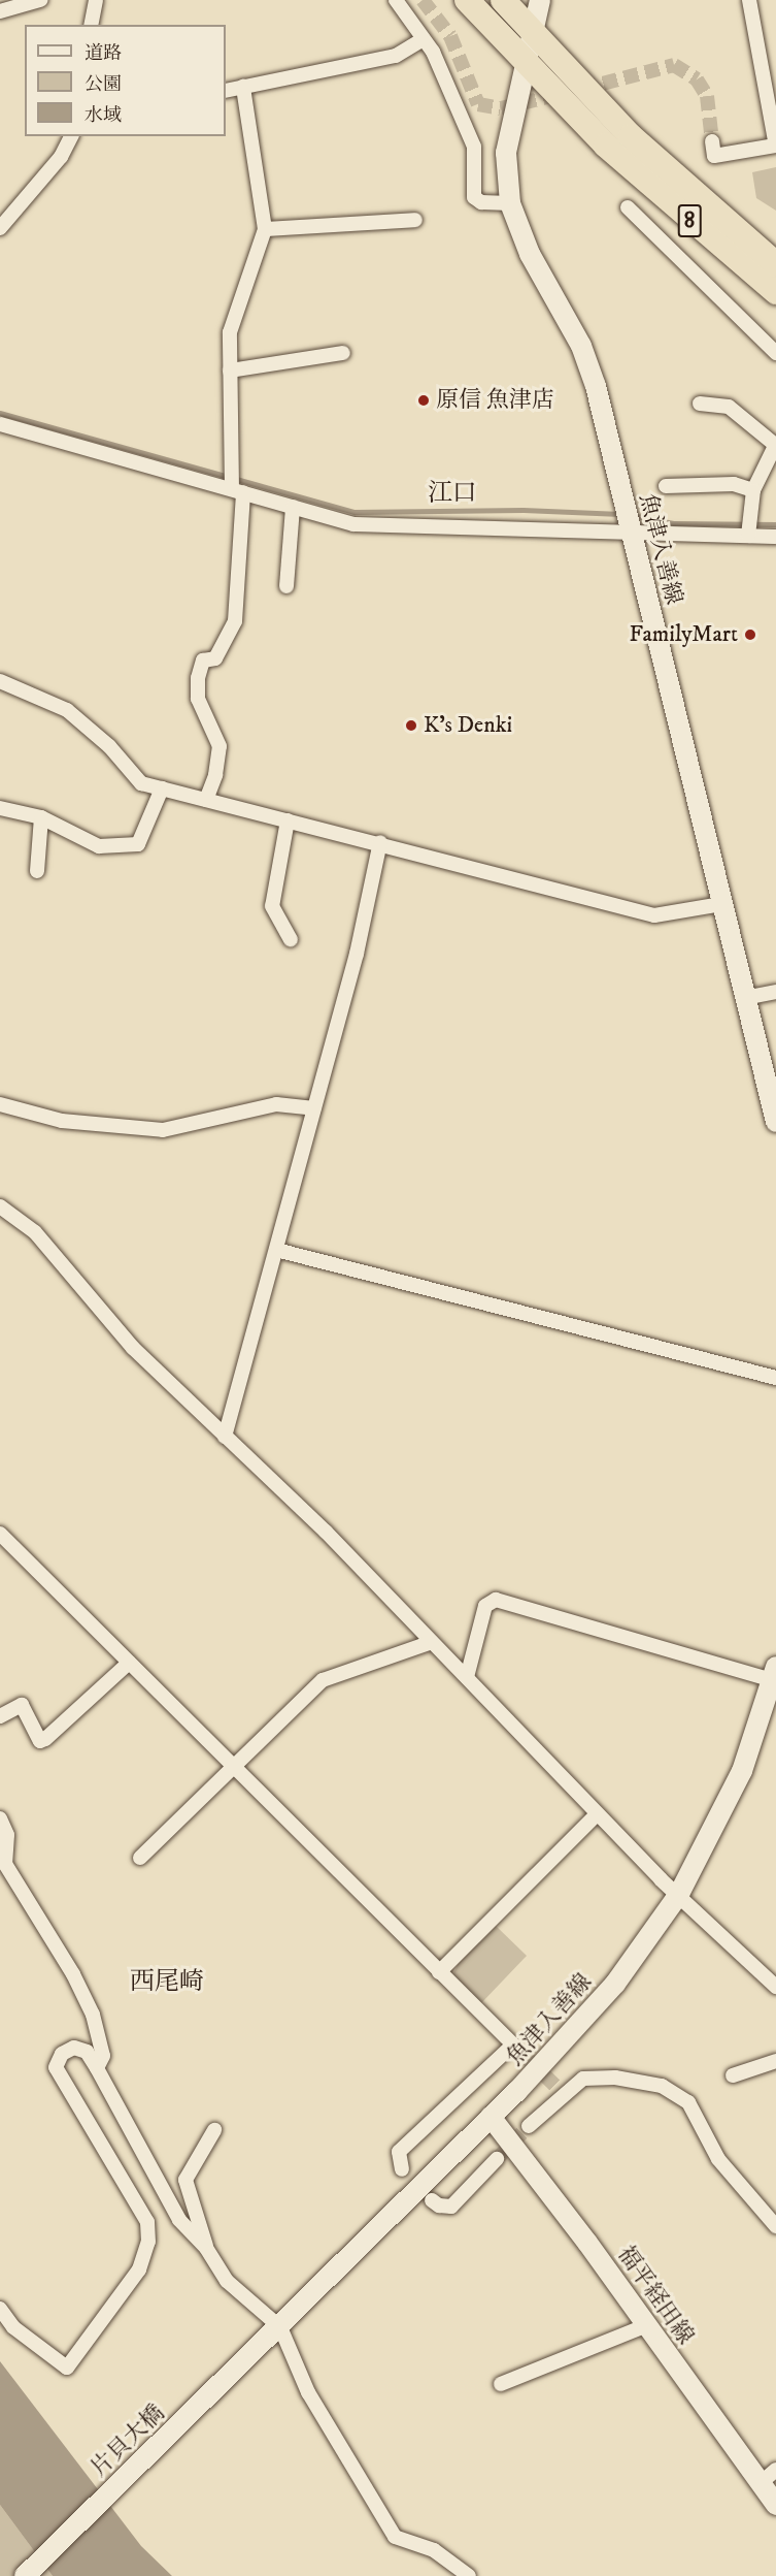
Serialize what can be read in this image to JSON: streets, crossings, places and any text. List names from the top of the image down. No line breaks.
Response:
{"streets":{"highway":["8"],"main road":["魚津入善線","福平経田線","片貝大橋"]},"crossings":[["8","魚津入善線"],["魚津入善線","福平経田線"],["魚津入善線","片貝大橋"]],"districts":["江口","西尾崎"],"places":["原信 魚津店","FamilyMart","K's Denki"],"legend":["道路","公園","水域"]}
